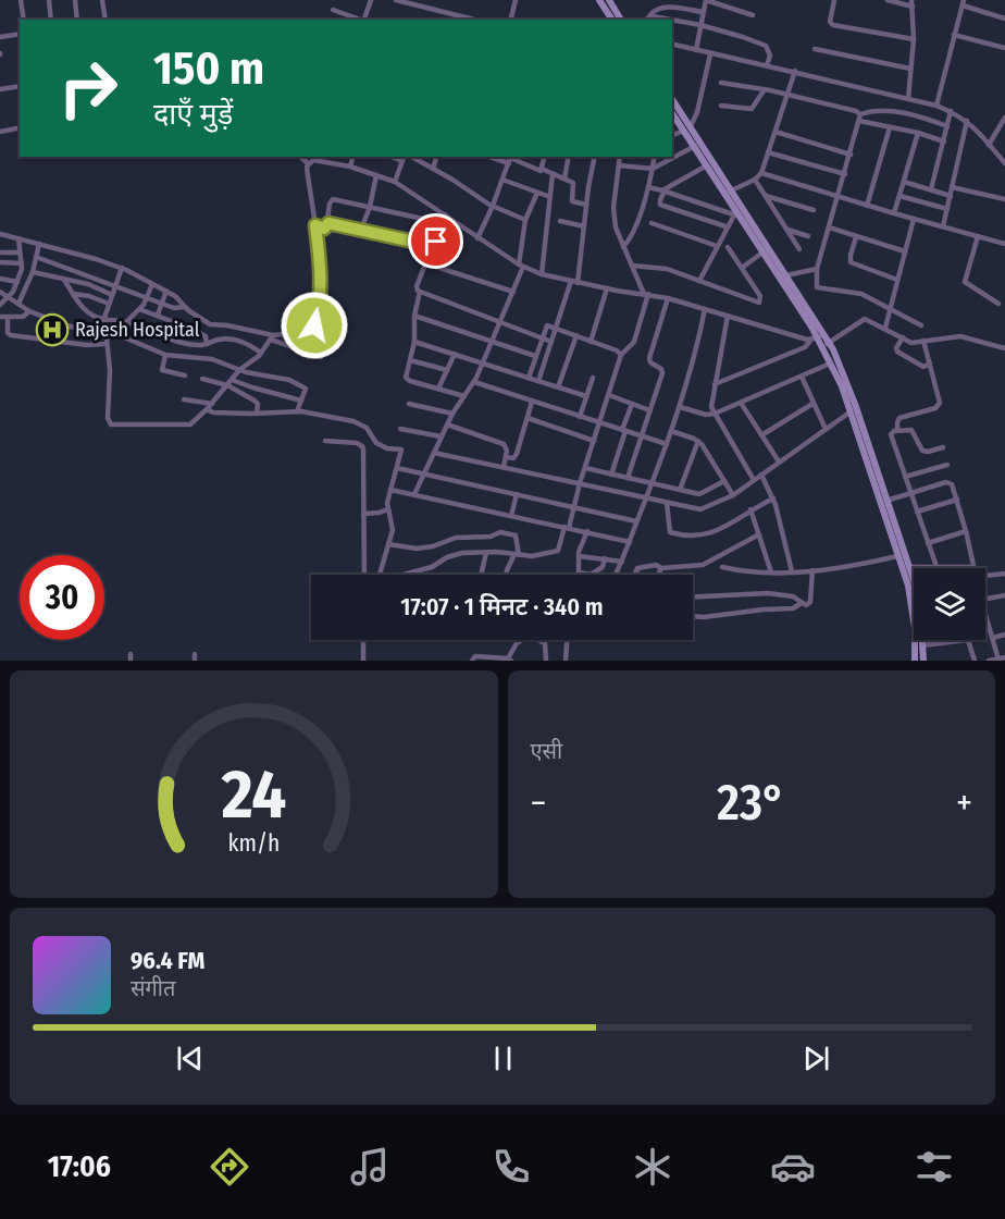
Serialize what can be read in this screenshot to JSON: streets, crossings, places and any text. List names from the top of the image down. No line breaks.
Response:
{"places":{"hospital":["Rajesh Hospital"]},"page":{"turn":["150 m","दाएँ मुड़ें"],"limit":"30","trip":"17:07 · 1 मिनट · 340 m","tile":"एसी","heat":["−","23°","+"],"song":["96.4 FM","संगीत"],"tabs":"17:06","gauge":["24","km/h"]}}
